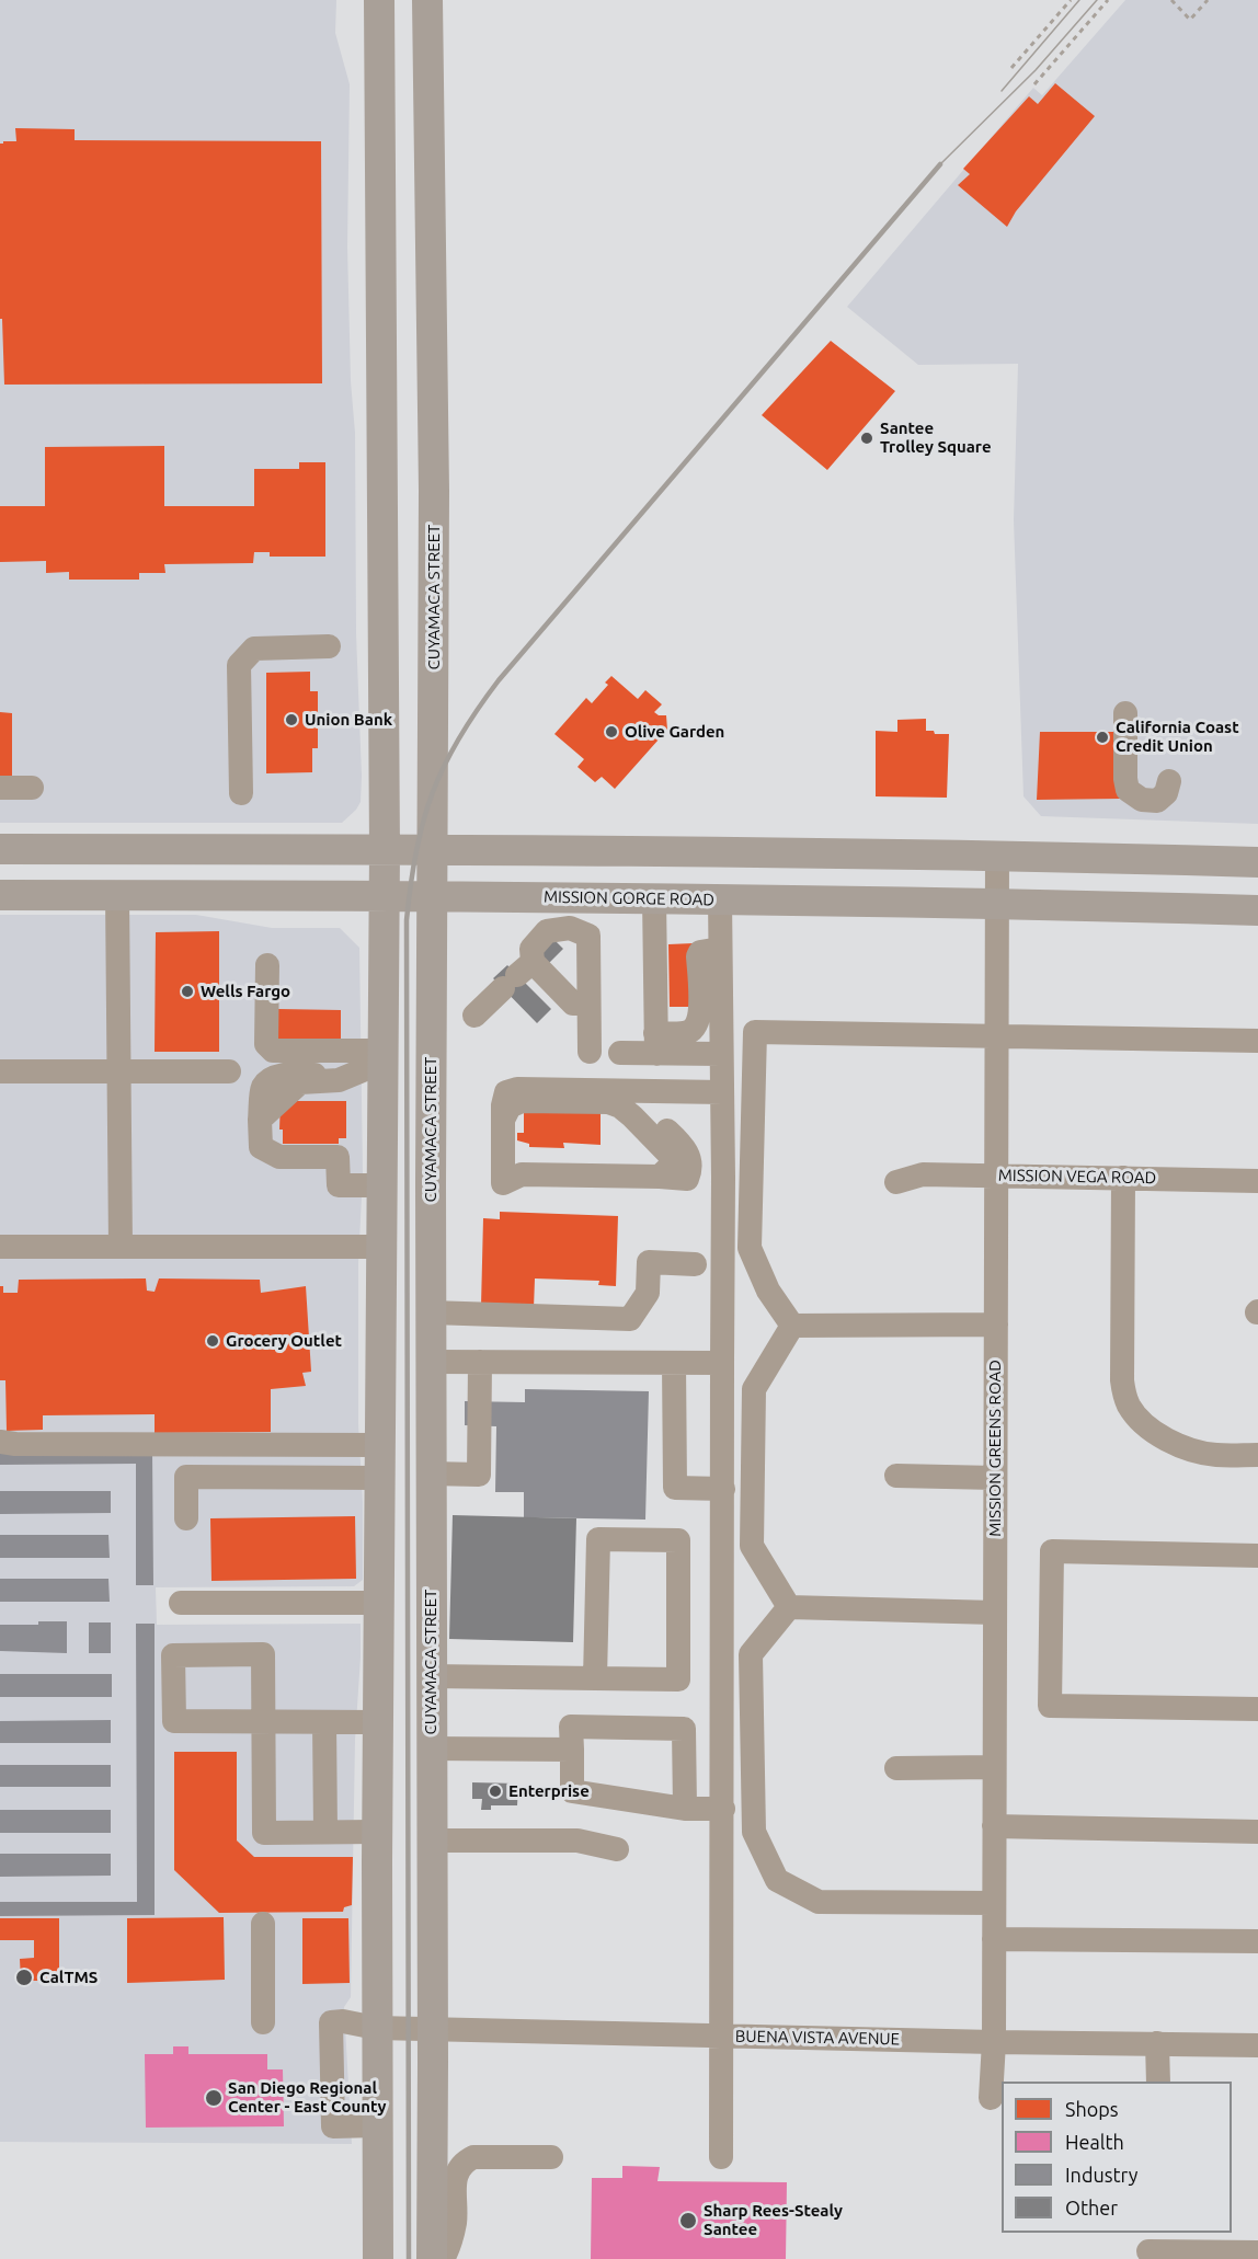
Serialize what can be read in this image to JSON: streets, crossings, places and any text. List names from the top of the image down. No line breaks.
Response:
{"streets":{"main road":["CUYAMACA STREET","MISSION GORGE ROAD"],"street":["MISSION VEGA ROAD","MISSION GREENS ROAD","BUENA VISTA AVENUE"]},"crossings":[["CUYAMACA STREET","MISSION GORGE ROAD"],["CUYAMACA STREET","BUENA VISTA AVENUE"],["MISSION GORGE ROAD","MISSION GREENS ROAD"],["MISSION VEGA ROAD","MISSION GREENS ROAD"],["MISSION GREENS ROAD","BUENA VISTA AVENUE"]],"places":["Santee Trolley Square","Union Bank","Olive Garden","California Coast Credit Union","Wells Fargo","Grocery Outlet","Enterprise","CalTMS","San Diego Regional Center - East County","Sharp Rees-Stealy Santee"],"legend":["Shops","Health","Industry","Other"]}
